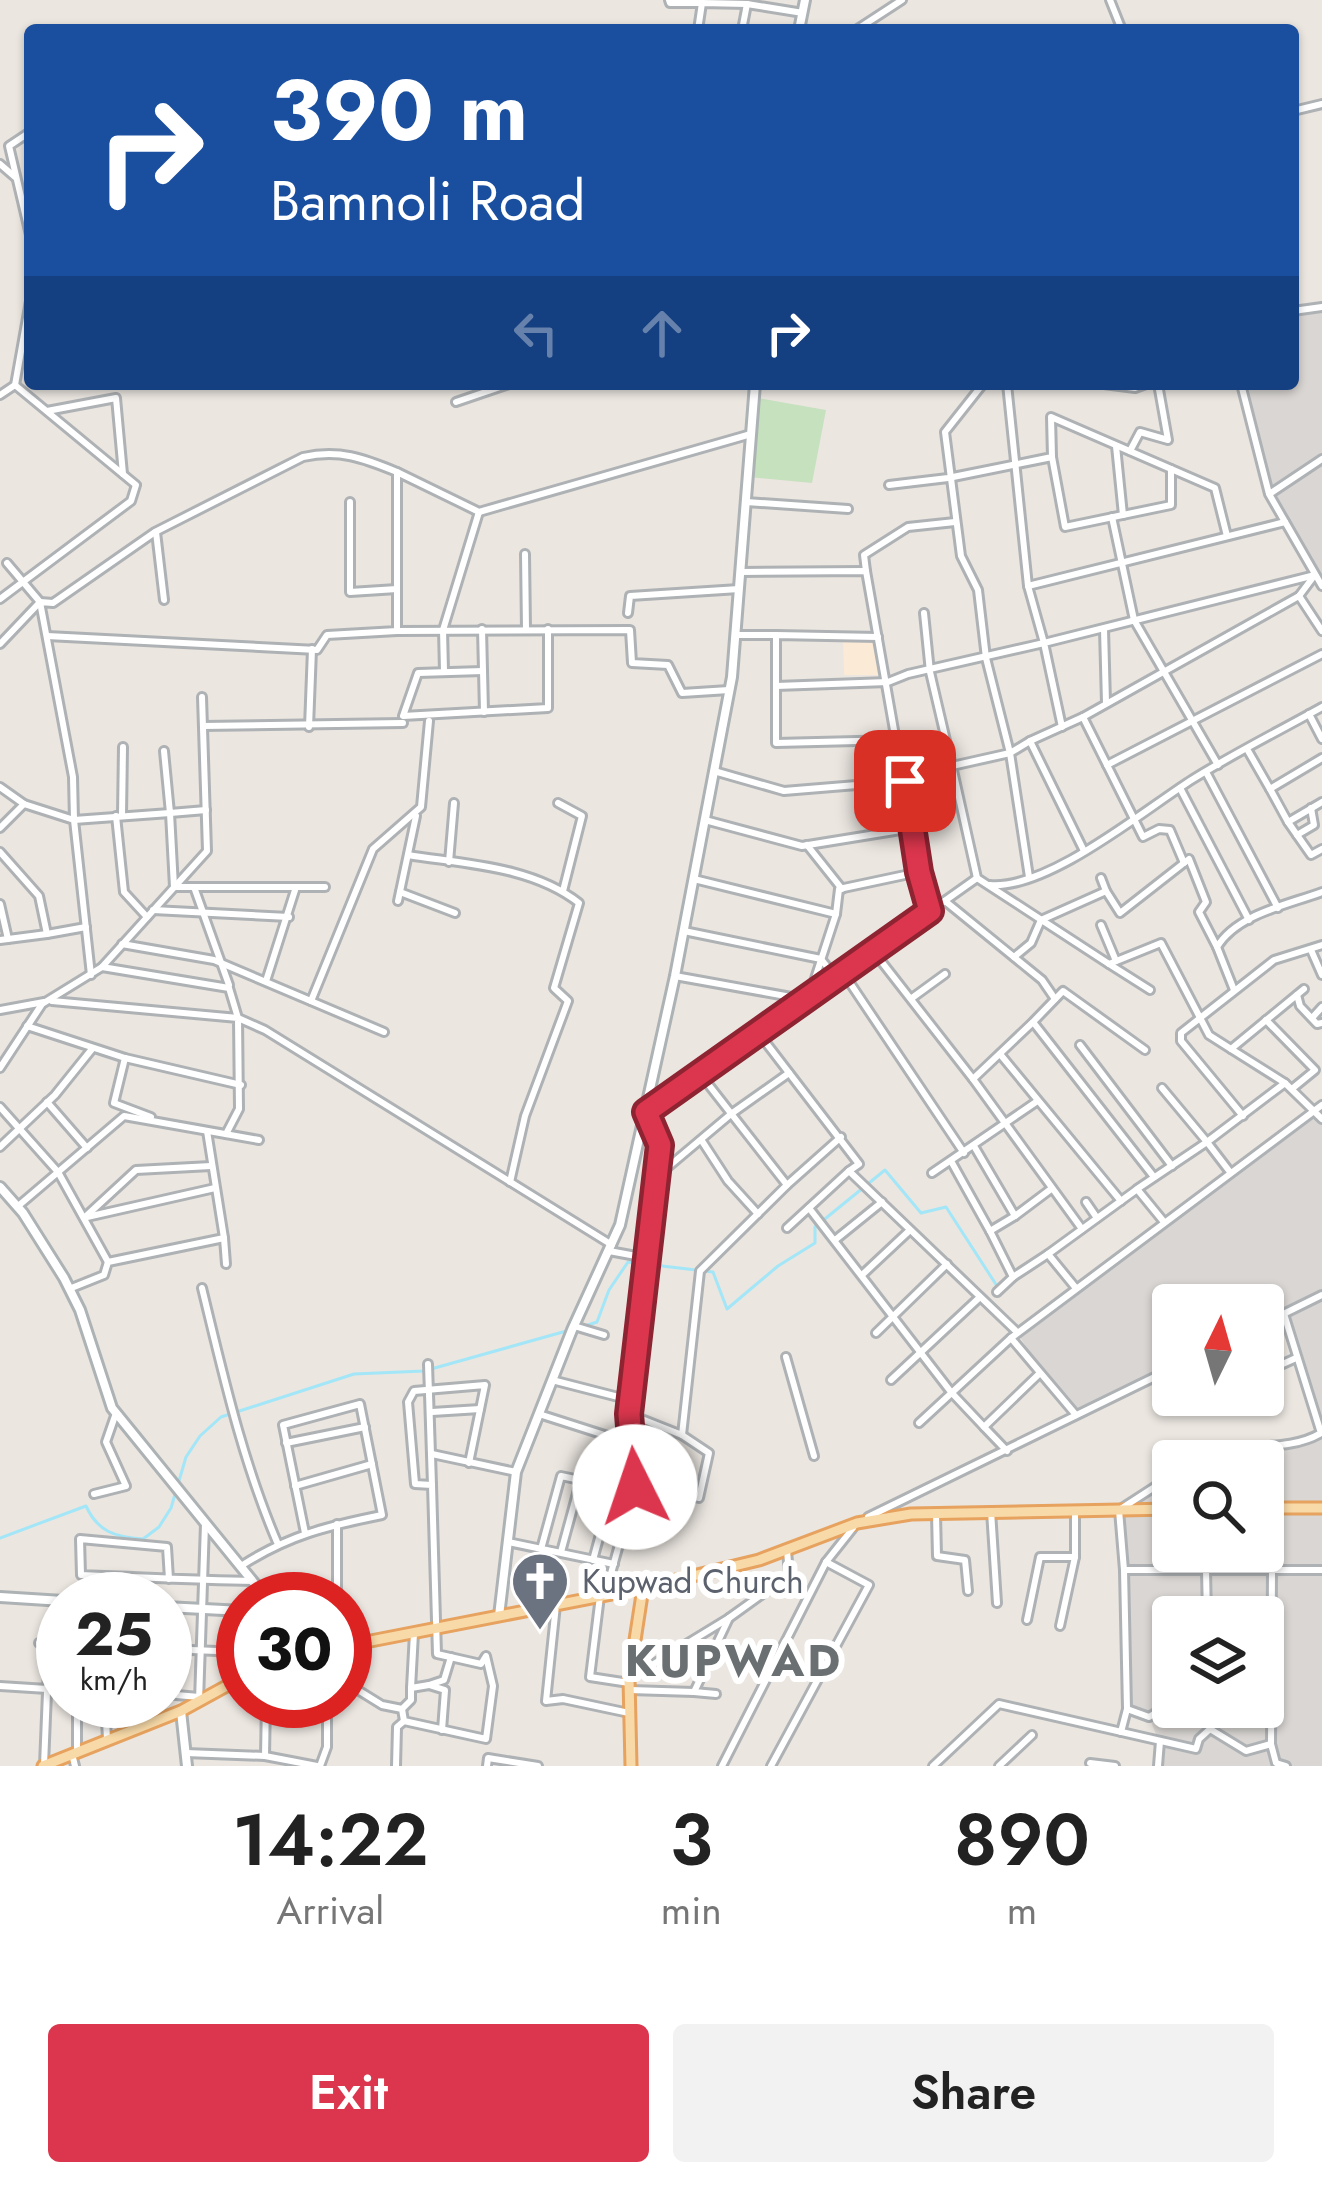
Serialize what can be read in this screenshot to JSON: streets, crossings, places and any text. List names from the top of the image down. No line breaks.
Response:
{"districts":["KUPWAD"],"places":{"church":["Kupwad Church"]},"north":"top","page":{"turn":["390 m","Bamnoli Road"],"speed":"25 km/h","limit":"30","eta":["14:22","Arrival","3","min","890","m"],"buttons":["Exit","Share"]}}
